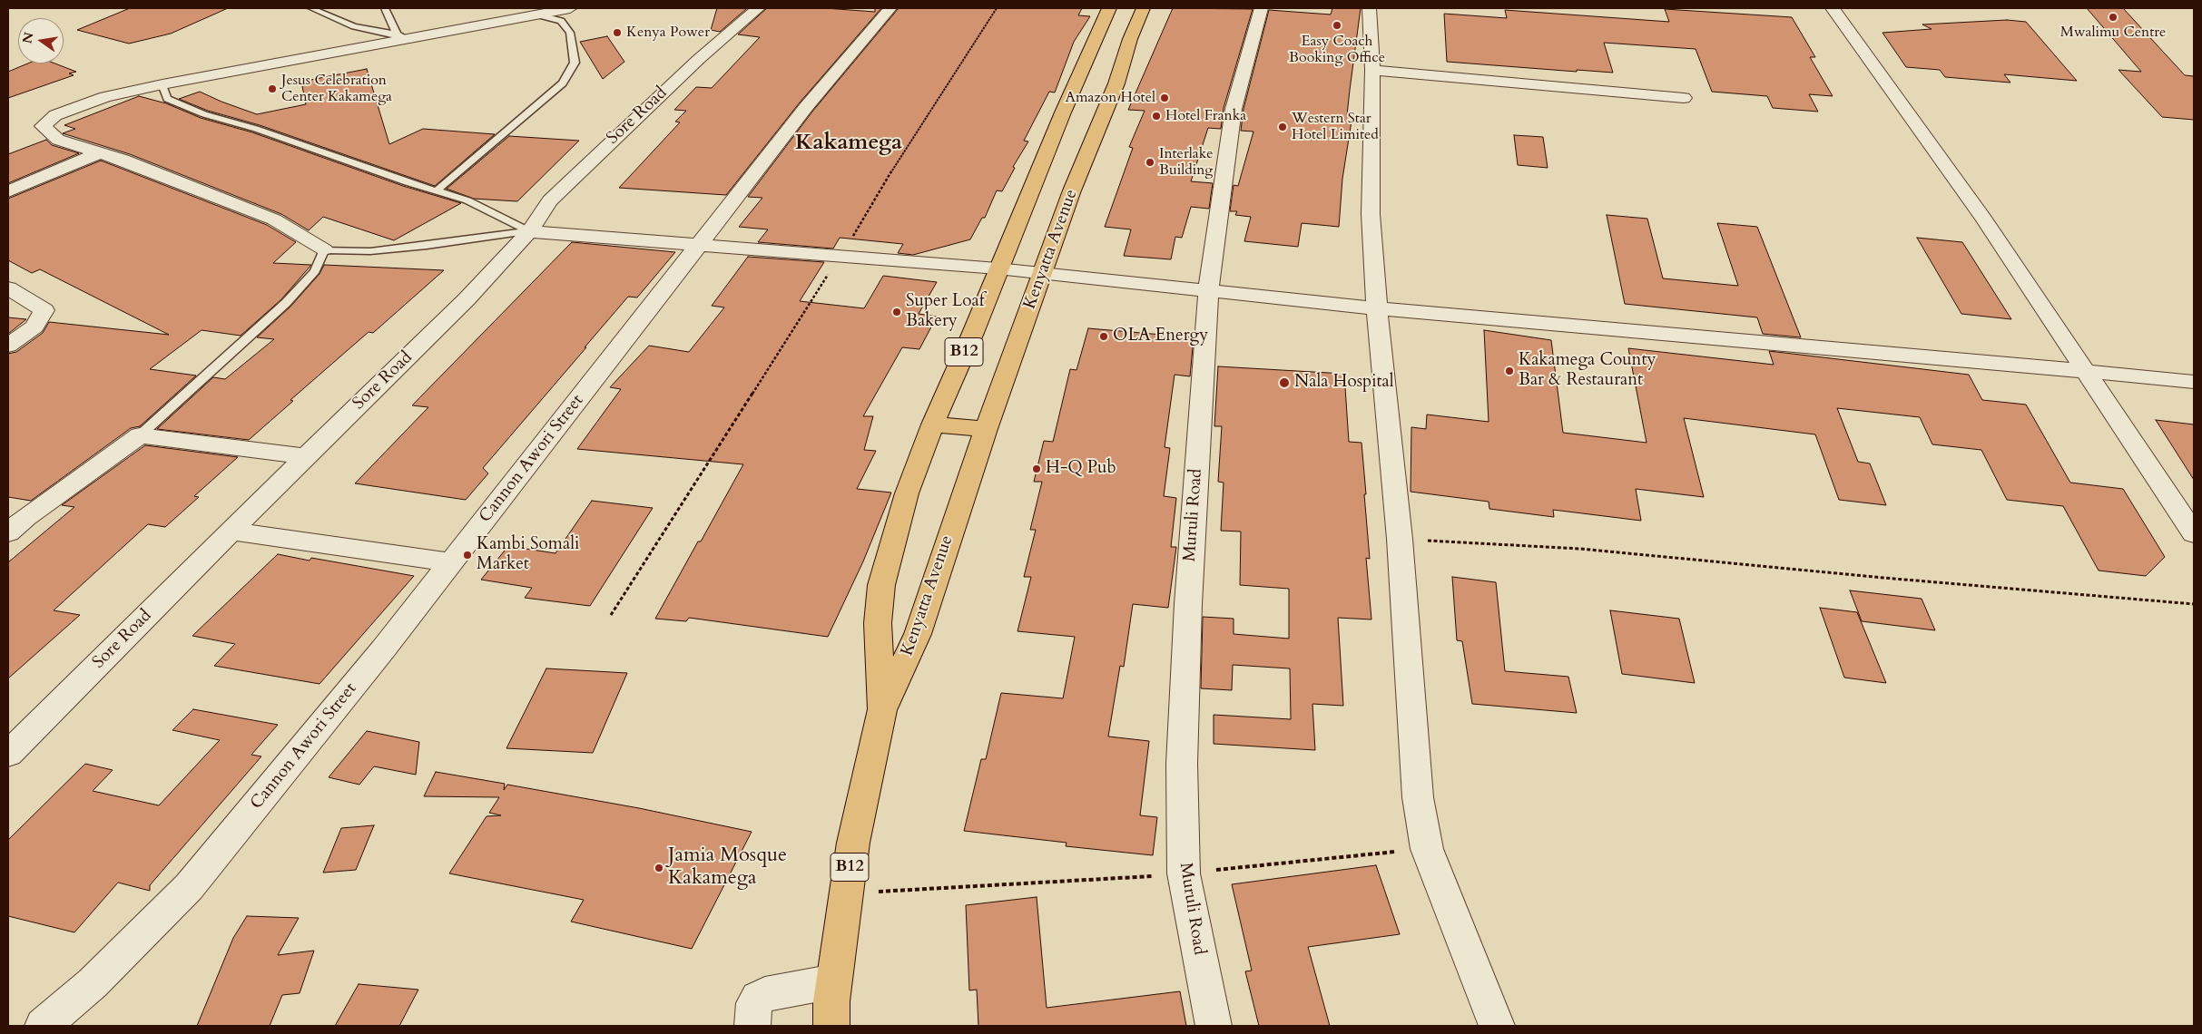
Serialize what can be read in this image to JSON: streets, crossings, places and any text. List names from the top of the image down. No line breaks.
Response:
{"streets":{"highway":["Kenyatta Avenue","B12"],"street":["Sore Road","Cannon Awori Street","Muruli Road"]},"crossings":[["Kenyatta Avenue","B12"]],"districts":["Kakamega"],"places":["Mwalimu Centre","Easy Coach Booking Office","Kenya Power","Jesus Celebration Center Kakamega","Amazon Hotel","Hotel Franka","Western Star Hotel Limited","Interlake Building","Super Loaf Bakery","OLA Energy","Kakamega County Bar & Restaurant","Nala Hospital","H-Q Pub","Kambi Somali Market","Jamia Mosque Kakamega"],"north":"left"}
